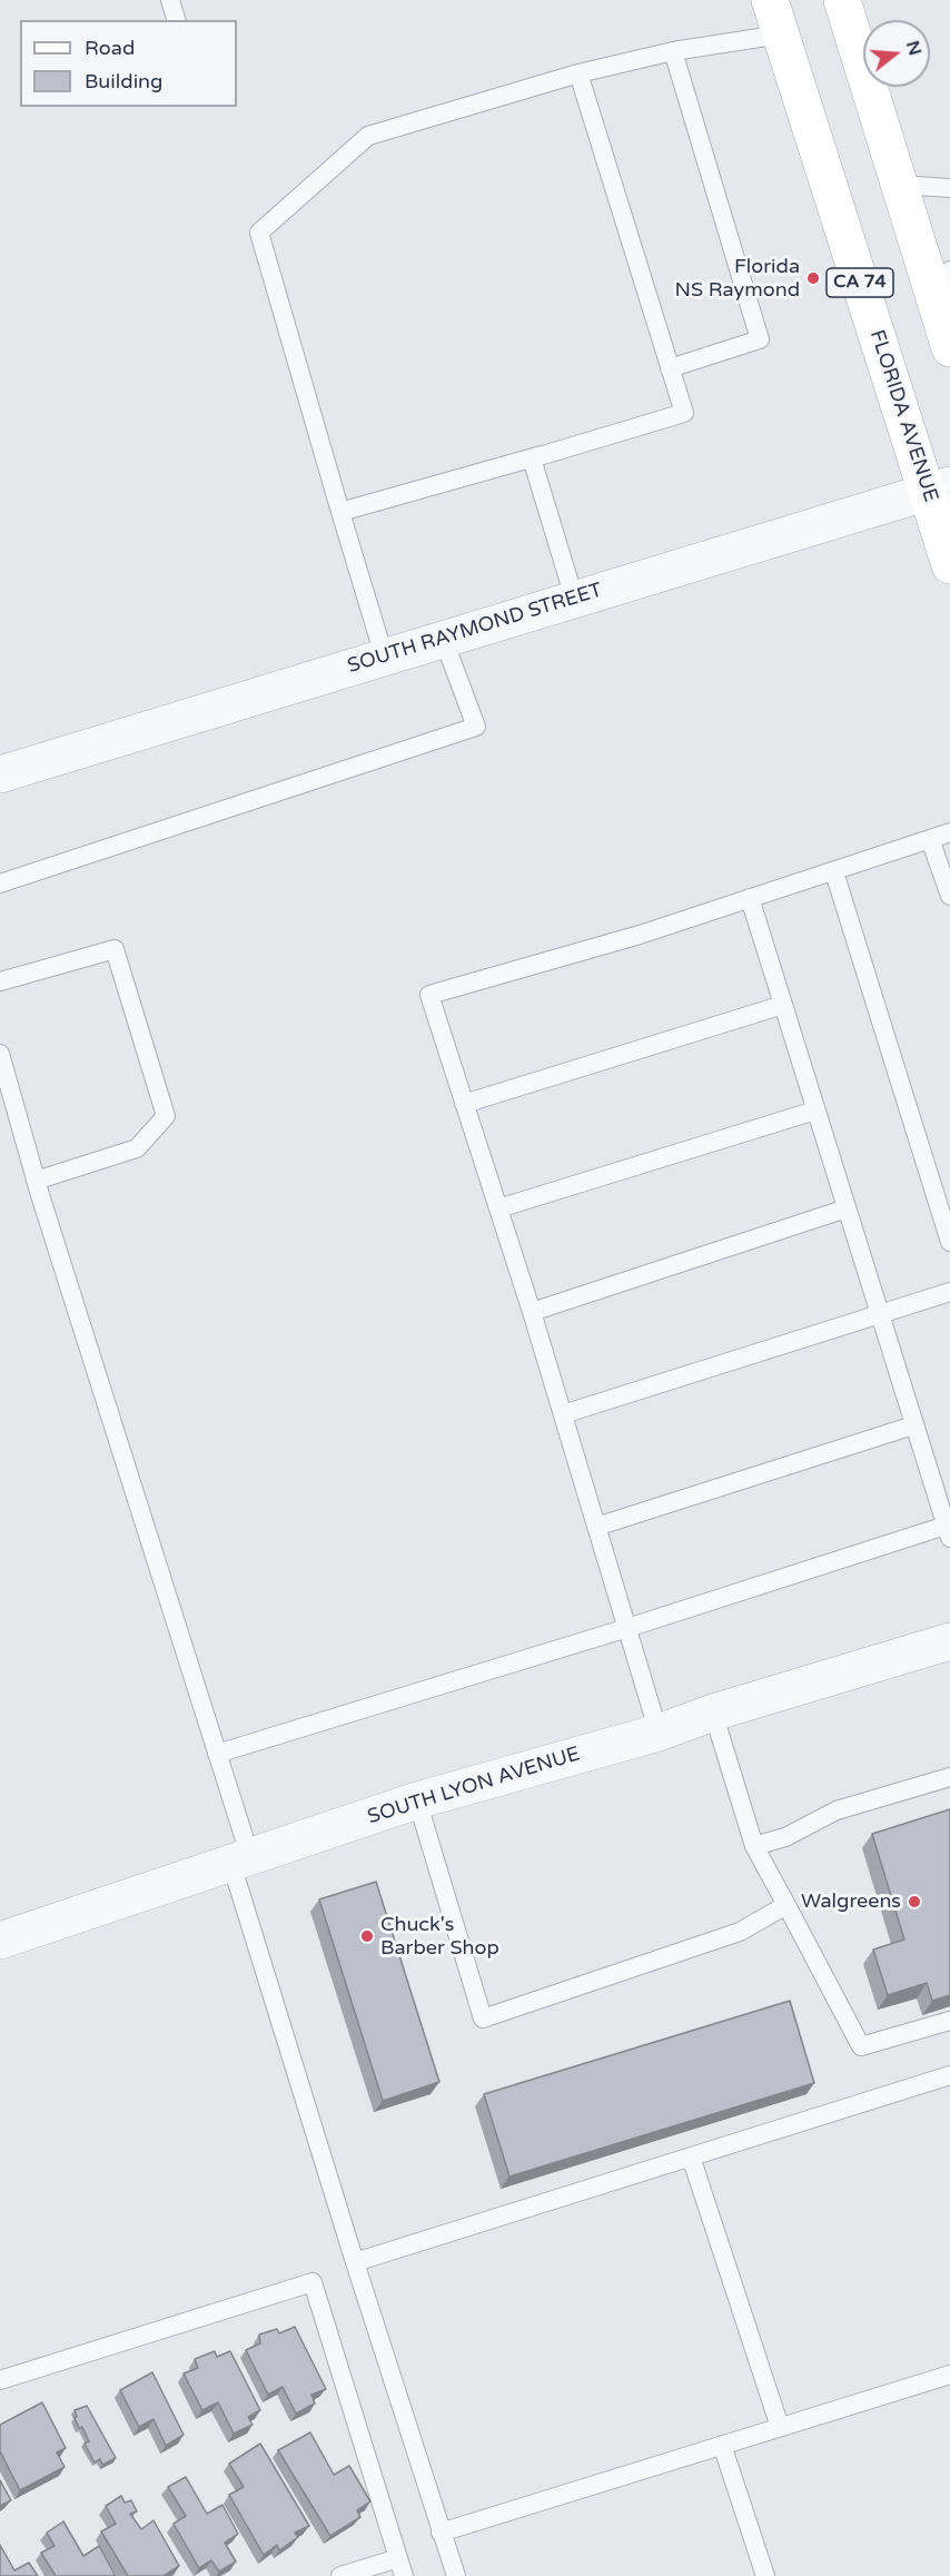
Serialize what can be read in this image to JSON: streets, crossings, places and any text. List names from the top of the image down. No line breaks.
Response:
{"streets":{"main road":["CA 74","FLORIDA AVENUE"],"street":["SOUTH RAYMOND STREET","SOUTH LYON AVENUE"]},"crossings":[["FLORIDA AVENUE","SOUTH RAYMOND STREET"]],"places":["Florida NS Raymond","Walgreens","Chuck's Barber Shop"],"legend":["Road","Building"],"north":"right"}
